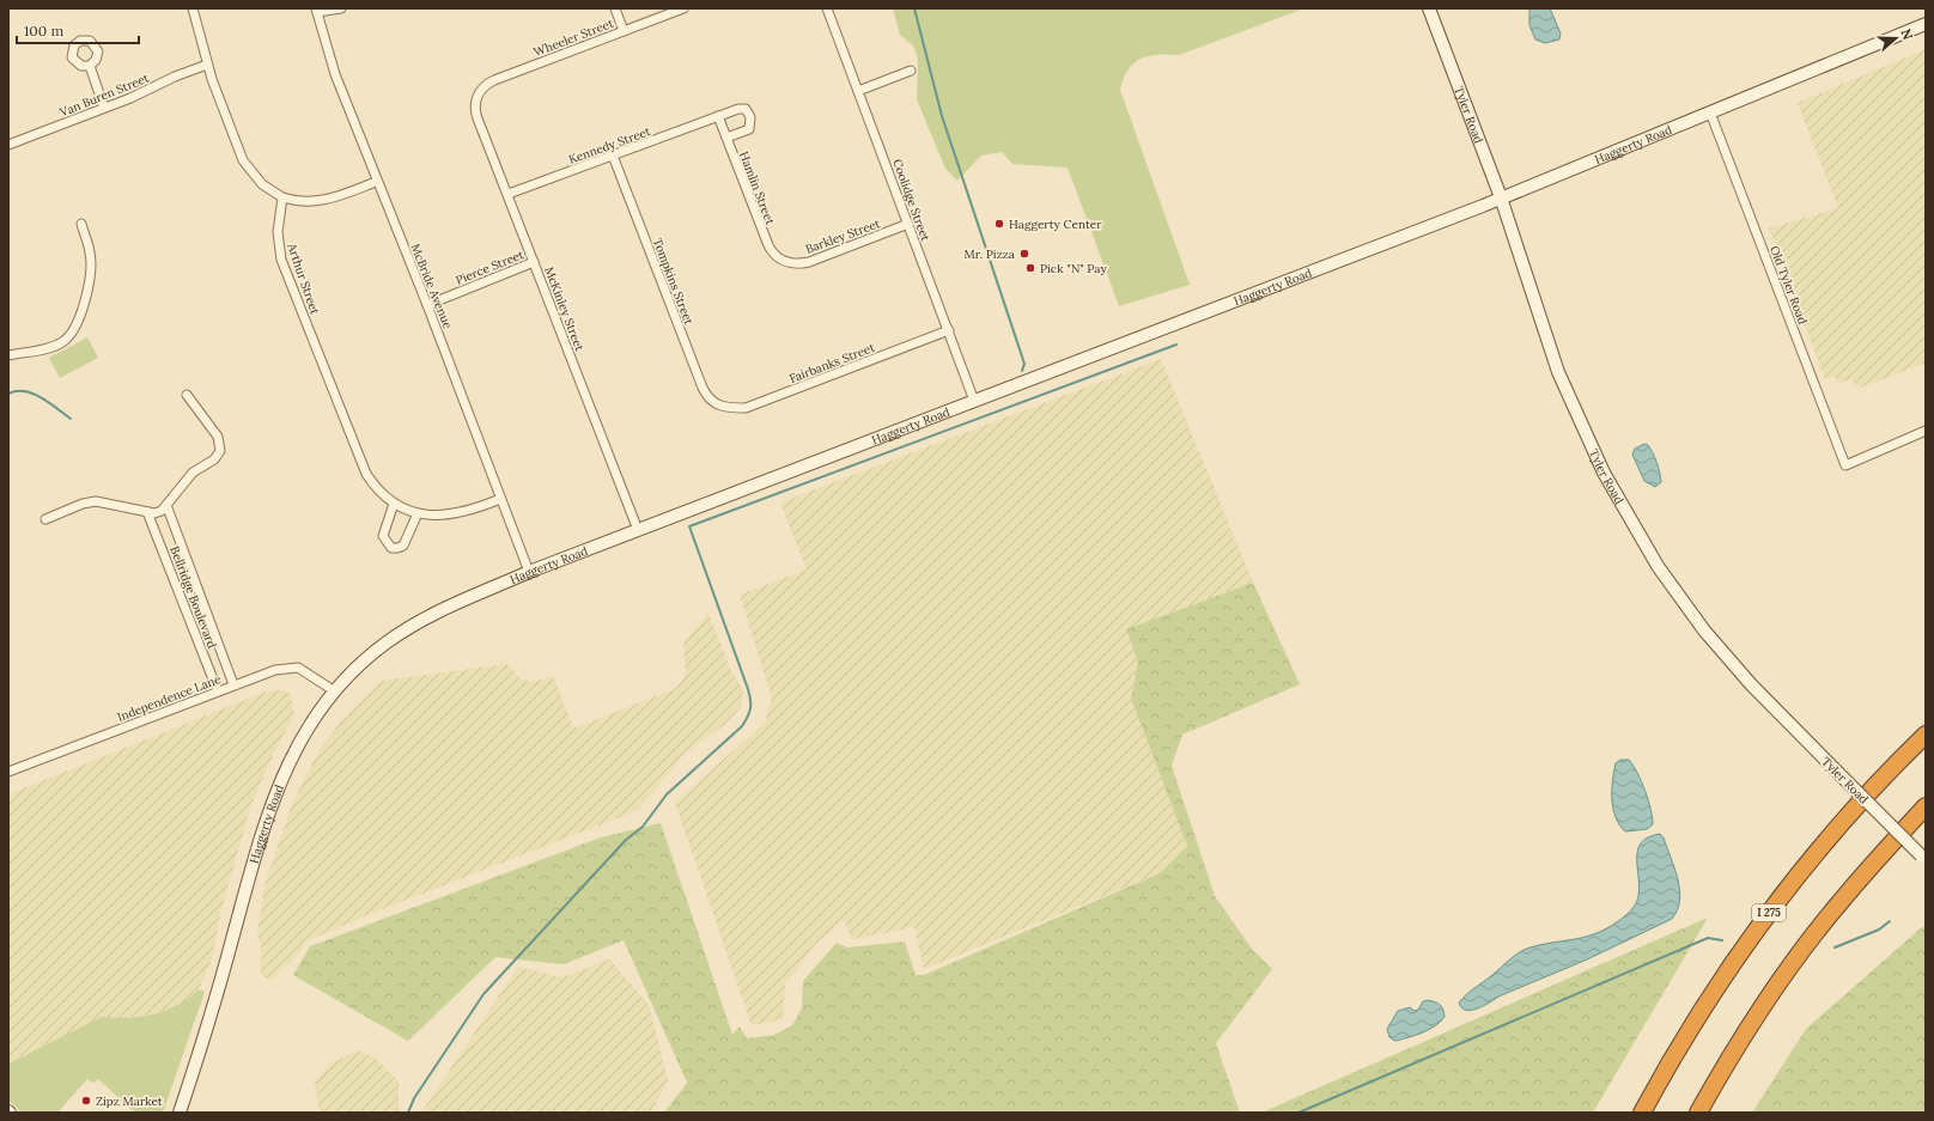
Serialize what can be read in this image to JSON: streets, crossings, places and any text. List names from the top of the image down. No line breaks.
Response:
{"streets":{"highway":["I 275"],"main road":["Tyler Road","Haggerty Road"],"street":["Wheeler Street","Van Buren Street","Kennedy Street","Hamlin Street","Coolidge Street","Barkley Street","Pierce Street","Arthur Street","Tompkins Street","Old Tyler Road","McBride Avenue","McKinley Street","Fairbanks Street","Bellridge Boulevard","Independence Lane"]},"crossings":[["Wheeler Street","McKinley Street"],["Tyler Road","Haggerty Road"],["Kennedy Street","Hamlin Street"],["Kennedy Street","Tompkins Street"],["Kennedy Street","McKinley Street"],["Haggerty Road","Coolidge Street"],["Haggerty Road","Old Tyler Road"],["Haggerty Road","McBride Avenue"],["Haggerty Road","McKinley Street"],["Haggerty Road","Independence Lane"],["Hamlin Street","Barkley Street"],["Coolidge Street","Barkley Street"],["Coolidge Street","Fairbanks Street"],["Pierce Street","McBride Avenue"],["Pierce Street","McKinley Street"],["Arthur Street","McBride Avenue"],["Tompkins Street","Fairbanks Street"],["Bellridge Boulevard","Independence Lane"]],"places":["Haggerty Center","Mr. Pizza","Pick \"N\" Pay","Zipz Market"],"scale_bar":"100 m","north":"right"}
